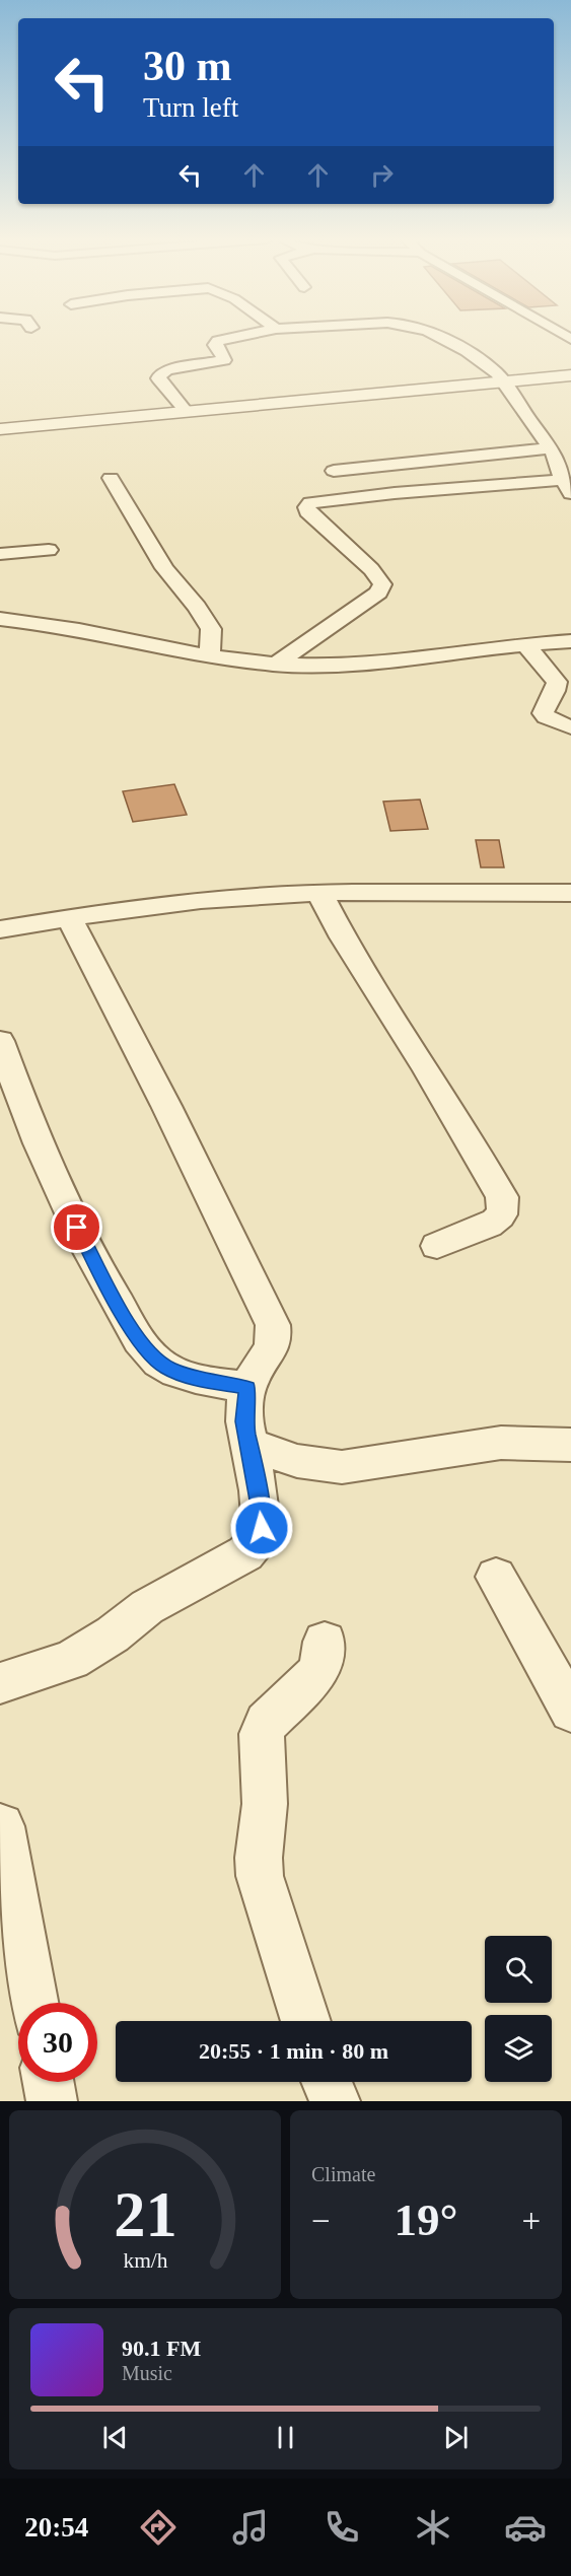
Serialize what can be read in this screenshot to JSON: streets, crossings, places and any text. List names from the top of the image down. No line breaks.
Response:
{"page":{"turn":["30 m","Turn left"],"limit":"30","trip":"20:55 · 1 min · 80 m","tile":"Climate","heat":["−","19°","+"],"song":["90.1 FM","Music"],"tabs":"20:54","gauge":["21","km/h"]}}
